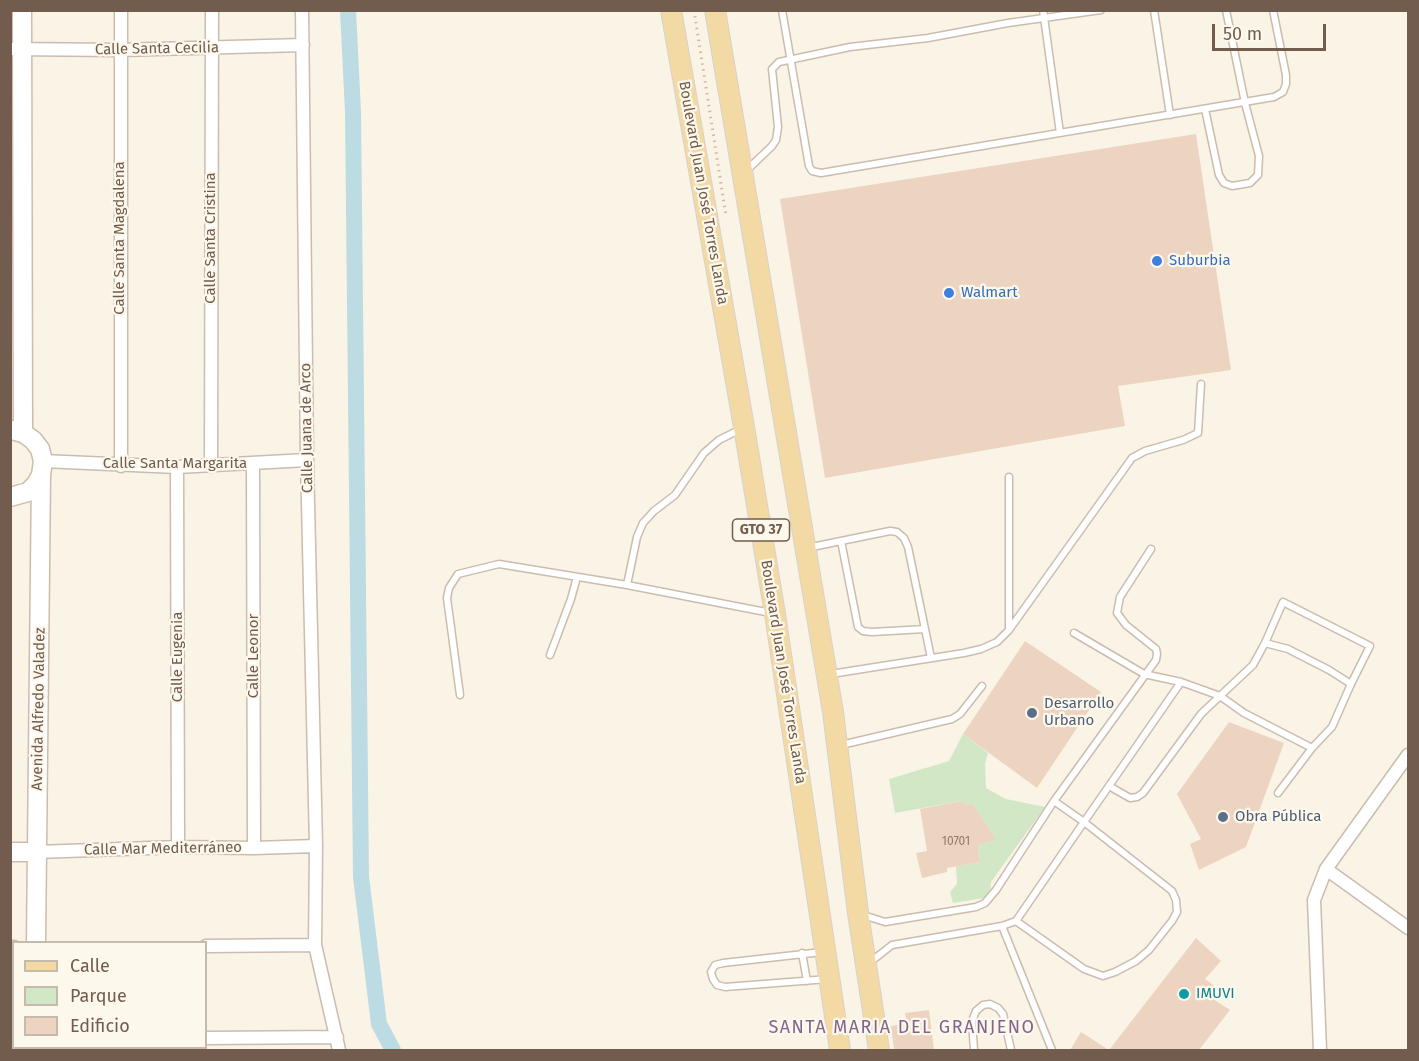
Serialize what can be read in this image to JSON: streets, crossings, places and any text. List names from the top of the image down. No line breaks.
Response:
{"streets":{"main road":["Boulevard Juan José Torres Landa","GTO 37"],"street":["Calle Santa Cecilia","Calle Santa Magdalena","Calle Santa Cristina","Calle Juana de Arco","Calle Santa Margarita","Calle Leonor","Calle Eugenia","Avenida Alfredo Valadez","Calle Mar Mediterráneo"]},"crossings":[["Calle Santa Cecilia","Calle Santa Magdalena"],["Calle Santa Cecilia","Calle Santa Cristina"],["Calle Santa Cecilia","Calle Juana de Arco"],["Calle Santa Magdalena","Calle Santa Margarita"],["Calle Santa Cristina","Calle Santa Margarita"],["Calle Juana de Arco","Calle Santa Margarita"],["Calle Juana de Arco","Calle Mar Mediterráneo"],["Calle Santa Margarita","Calle Leonor"],["Calle Santa Margarita","Calle Eugenia"],["Calle Santa Margarita","Avenida Alfredo Valadez"],["Calle Leonor","Calle Mar Mediterráneo"],["Calle Eugenia","Calle Mar Mediterráneo"],["Avenida Alfredo Valadez","Calle Mar Mediterráneo"]],"districts":["SANTA MARIA DEL GRANJENO"],"places":["Suburbia","Walmart","Desarrollo Urbano","Obra Pública","IMUVI"],"house_numbers":["10701"],"legend":["Calle","Parque","Edificio"],"scale_bar":"50 m"}
